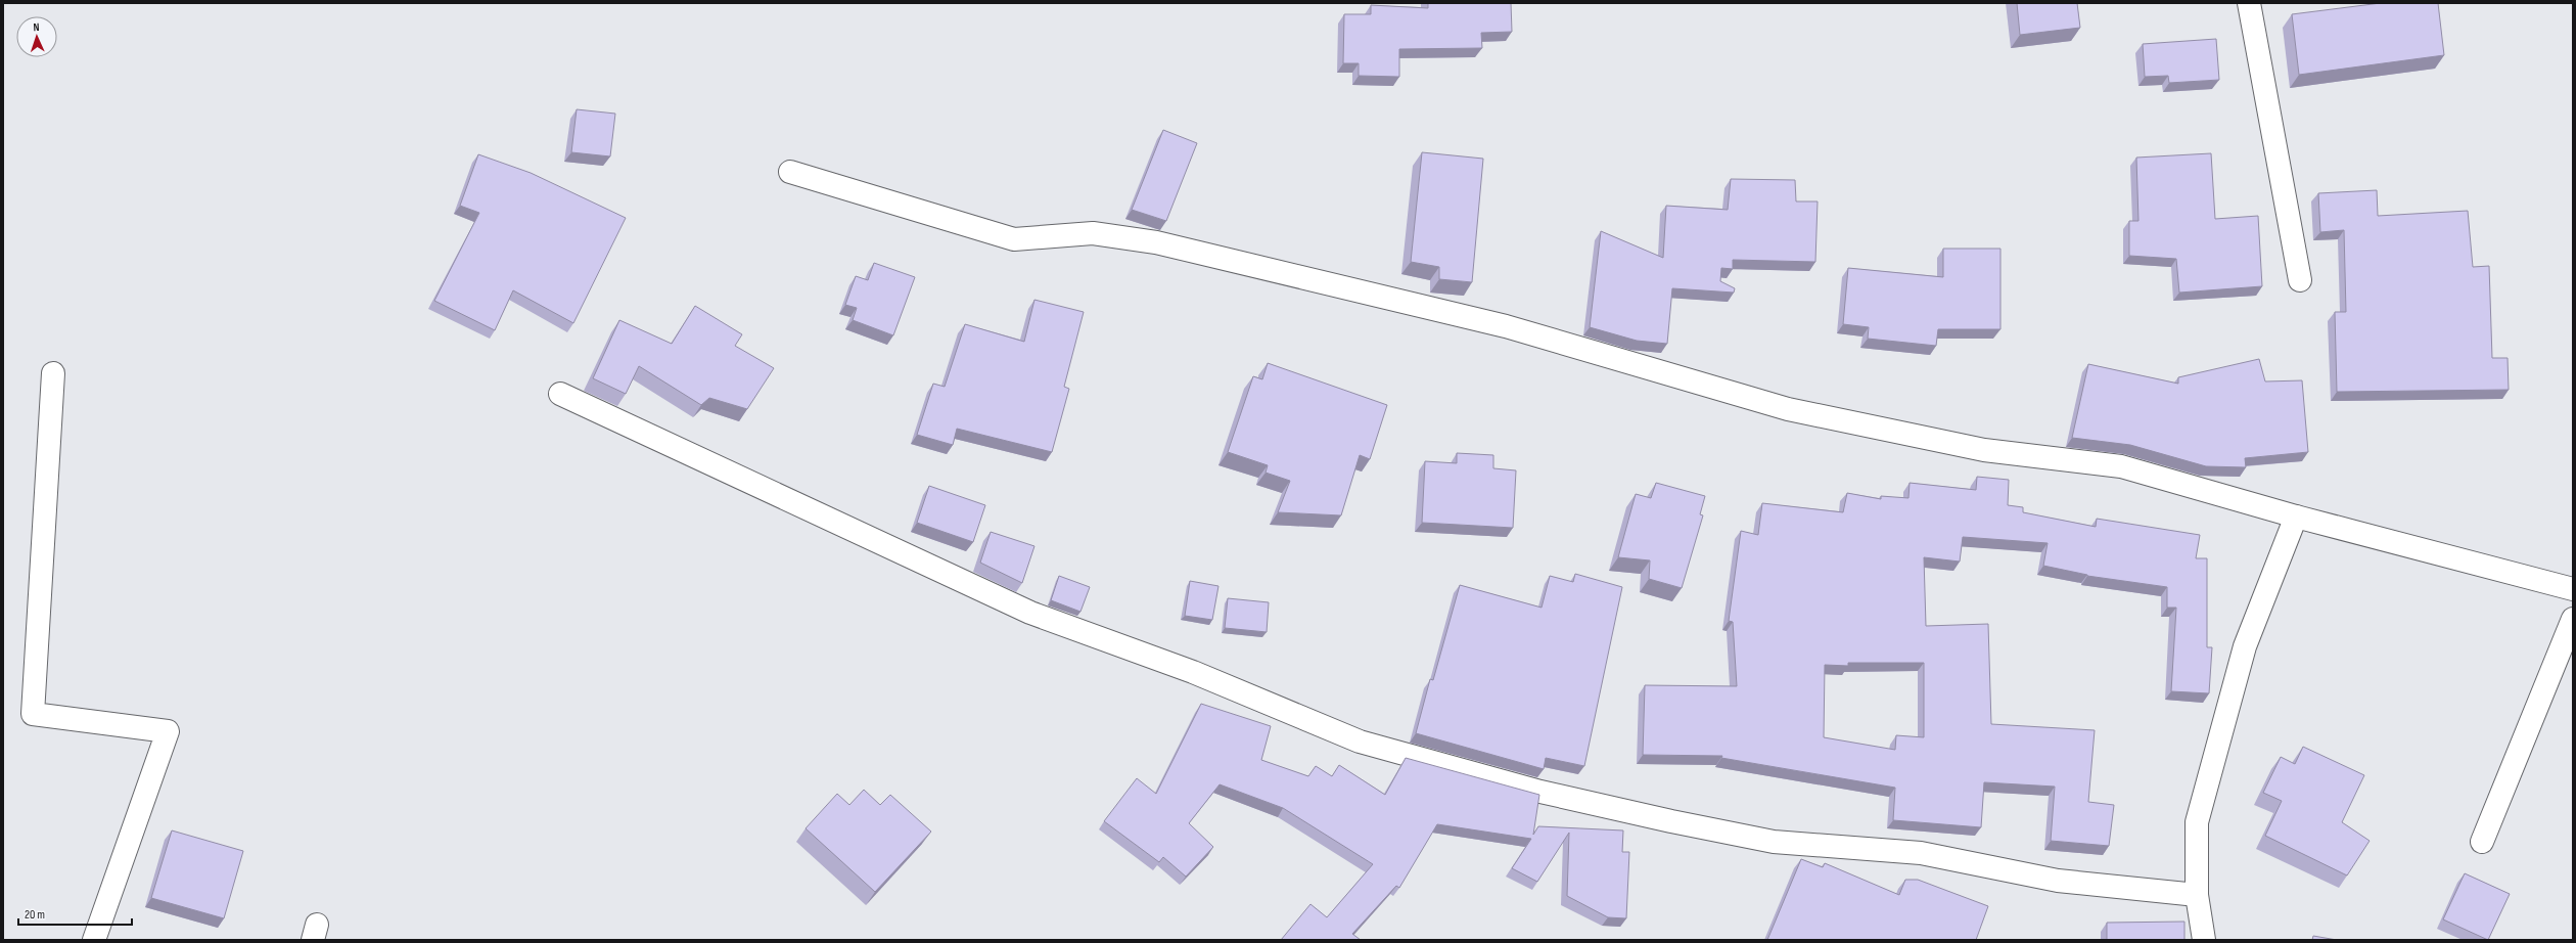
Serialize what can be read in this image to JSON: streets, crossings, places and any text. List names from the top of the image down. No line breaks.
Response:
{"scale_bar":"20 m","north":"top"}
